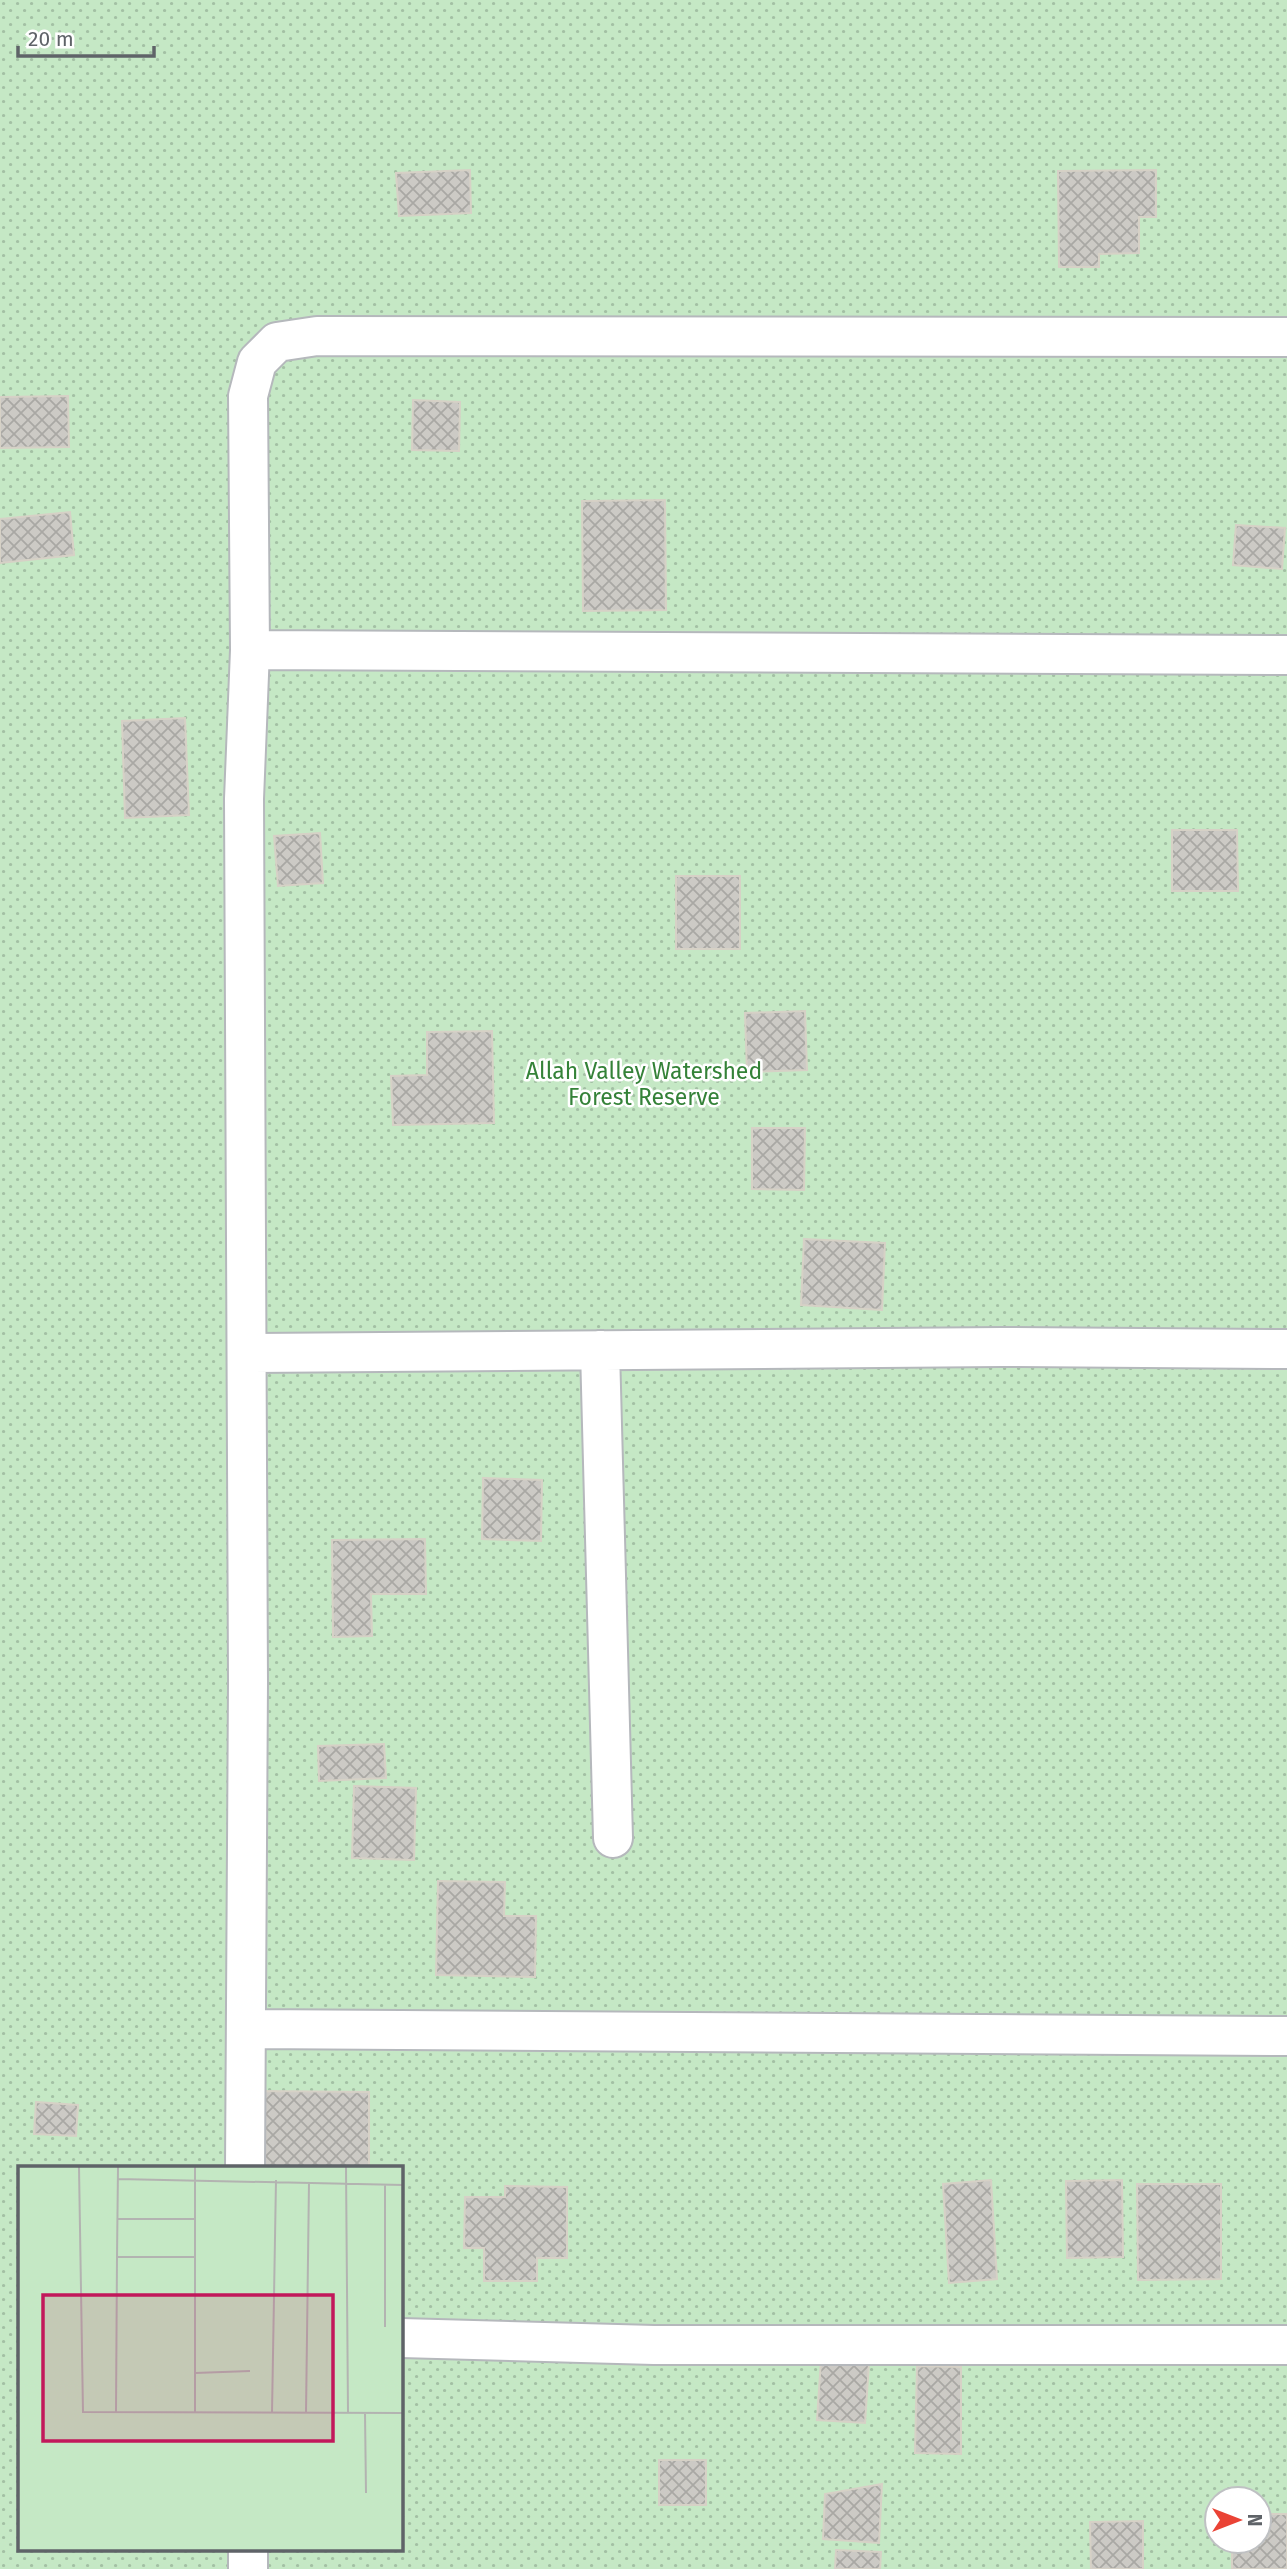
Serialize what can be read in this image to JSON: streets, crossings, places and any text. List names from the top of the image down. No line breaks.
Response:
{"parks":["Allah Valley Watershed Forest Reserve"],"scale_bar":"20 m","north":"right"}
